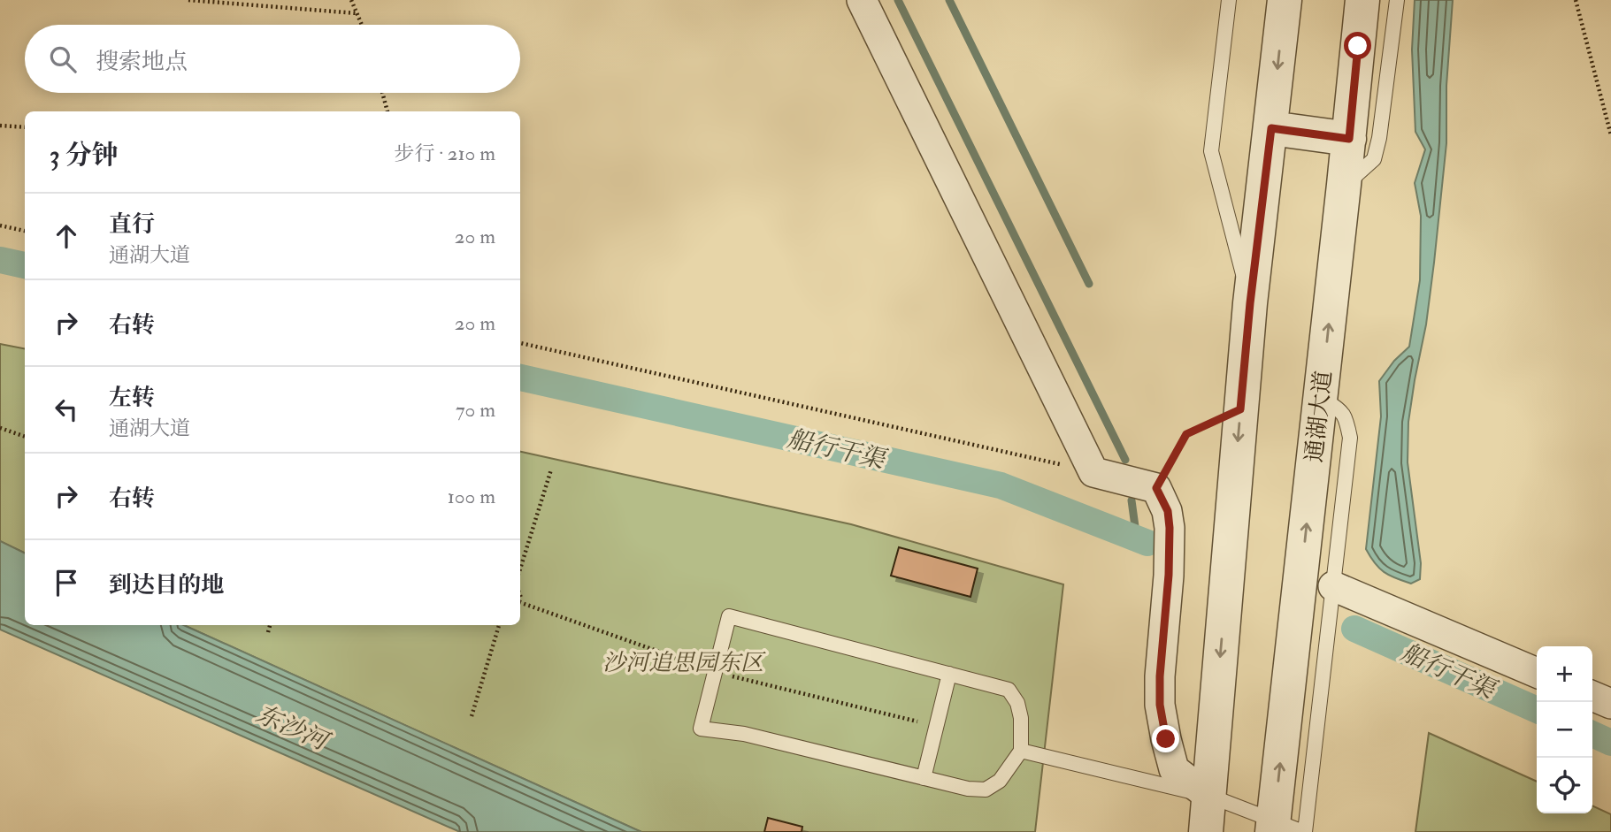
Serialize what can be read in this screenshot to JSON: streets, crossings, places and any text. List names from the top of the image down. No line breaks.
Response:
{"streets":{"street":["通湖大道"]},"water":["船行干渠","东沙河"],"parks":["沙河追思园东区"],"page":{"search":"搜索地点","heading":["3 分钟","步行 · 210 m"],"list":[["直行","通湖大道","20 m"],["右转","20 m"],["左转","通湖大道","70 m"],["右转","100 m"],"到达目的地"],"map_buttons":["+","−"]}}
